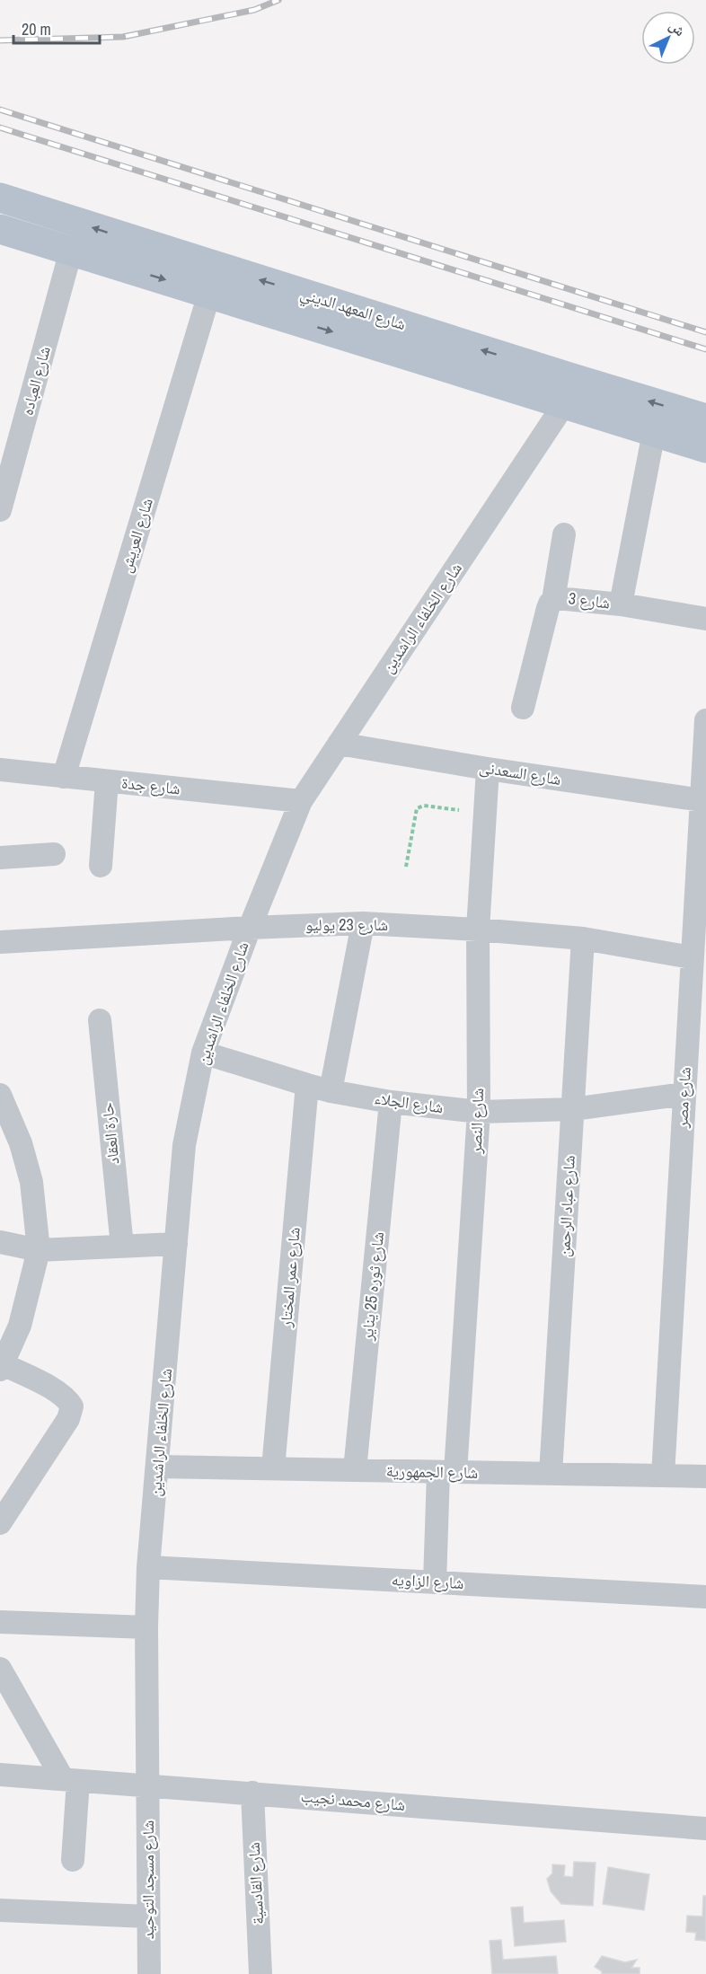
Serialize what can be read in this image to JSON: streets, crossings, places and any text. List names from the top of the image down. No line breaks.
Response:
{"streets":{"main road":["شارع المعهد الديني"],"street":["شارع العباده","شارع العريش","شارع 3","شارع الخلفاء الراشدين","شارع السعدنى","شارع جدة","شارع 23 يوليو","شارع مصر","شارع الجلاء","شارع النصر","حارة العقاد","شارع عباد الرحمن","شارع عمر المختار","شارع ثوره 25 يناير","شارع الجمهورية","شارع الزاويه","شارع محمد نجيب","شارع مسجد التوحيد","شارع القادسية"]},"crossings":[["شارع المعهد الديني","شارع العباده"],["شارع المعهد الديني","شارع العريش"],["شارع المعهد الديني","شارع الخلفاء الراشدين"],["شارع العريش","شارع جدة"],["شارع الخلفاء الراشدين","شارع السعدنى"],["شارع الخلفاء الراشدين","شارع جدة"],["شارع الخلفاء الراشدين","شارع 23 يوليو"],["شارع الخلفاء الراشدين","شارع الجلاء"],["شارع الخلفاء الراشدين","شارع الجمهورية"],["شارع الخلفاء الراشدين","شارع الزاويه"],["شارع الخلفاء الراشدين","شارع محمد نجيب"],["شارع الخلفاء الراشدين","شارع مسجد التوحيد"],["شارع السعدنى","شارع مصر"],["شارع السعدنى","شارع النصر"],["شارع 23 يوليو","شارع مصر"],["شارع 23 يوليو","شارع النصر"],["شارع 23 يوليو","شارع عباد الرحمن"],["شارع مصر","شارع الجلاء"],["شارع مصر","شارع الجمهورية"],["شارع الجلاء","شارع النصر"],["شارع الجلاء","شارع عباد الرحمن"],["شارع الجلاء","شارع عمر المختار"],["شارع الجلاء","شارع ثوره 25 يناير"],["شارع النصر","شارع الجمهورية"],["شارع النصر","شارع الزاويه"],["شارع عباد الرحمن","شارع الجمهورية"],["شارع عمر المختار","شارع الجمهورية"],["شارع ثوره 25 يناير","شارع الجمهورية"],["شارع محمد نجيب","شارع مسجد التوحيد"],["شارع محمد نجيب","شارع القادسية"]],"scale_bar":"20 m","north":"top right"}
